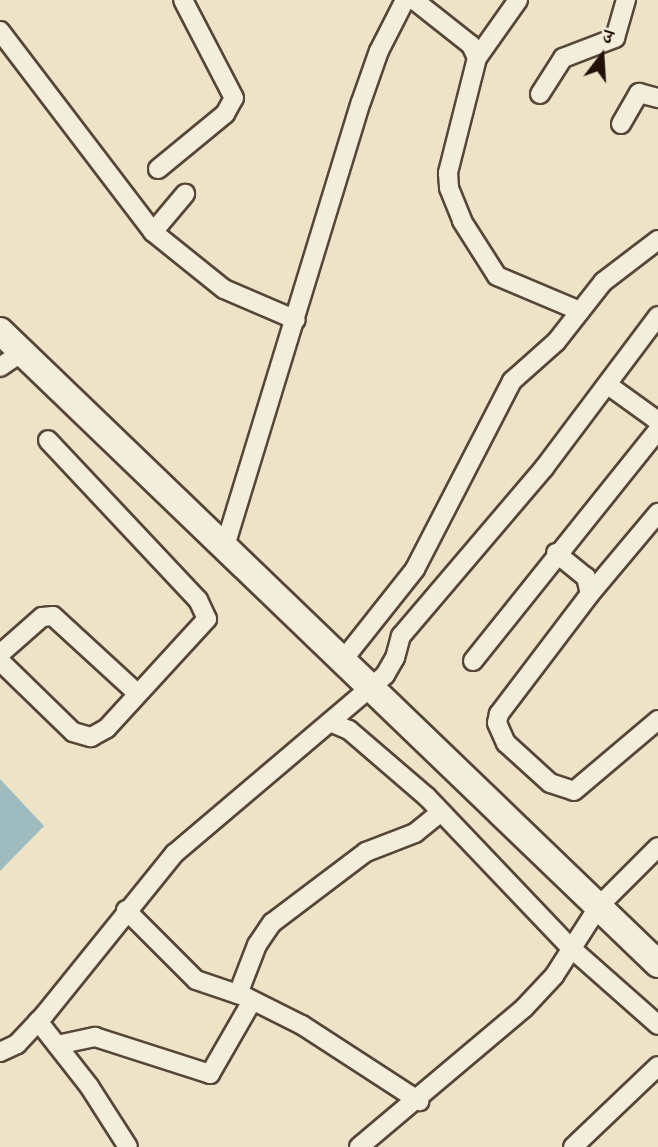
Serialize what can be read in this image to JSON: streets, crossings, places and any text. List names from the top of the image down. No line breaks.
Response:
{"north":"top"}
